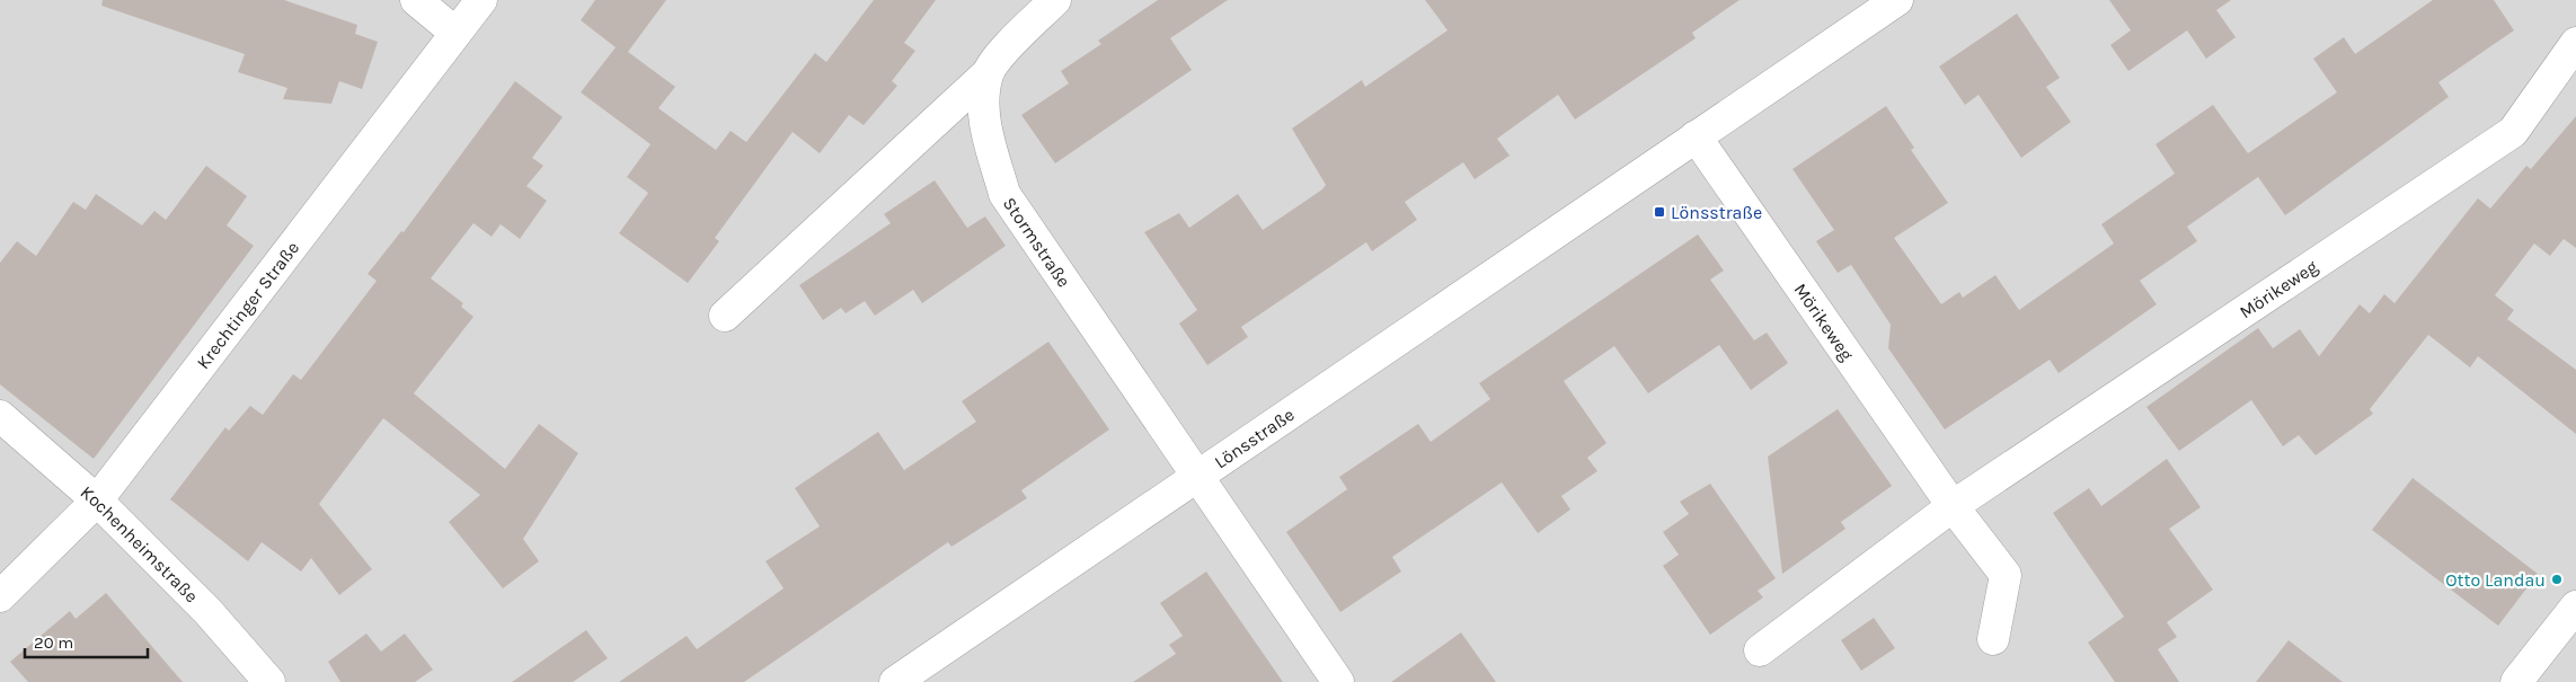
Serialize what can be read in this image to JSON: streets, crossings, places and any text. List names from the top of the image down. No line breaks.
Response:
{"streets":{"street":["Stormstraße","Mörikeweg","Krechtinger Straße","Lönsstraße","Kochenheimstraße"]},"crossings":[["Stormstraße","Lönsstraße"],["Mörikeweg","Lönsstraße"],["Krechtinger Straße","Kochenheimstraße"]],"places":{"transit":["Lönsstraße"],"other":["Otto Landau"]},"scale_bar":"20 m"}
